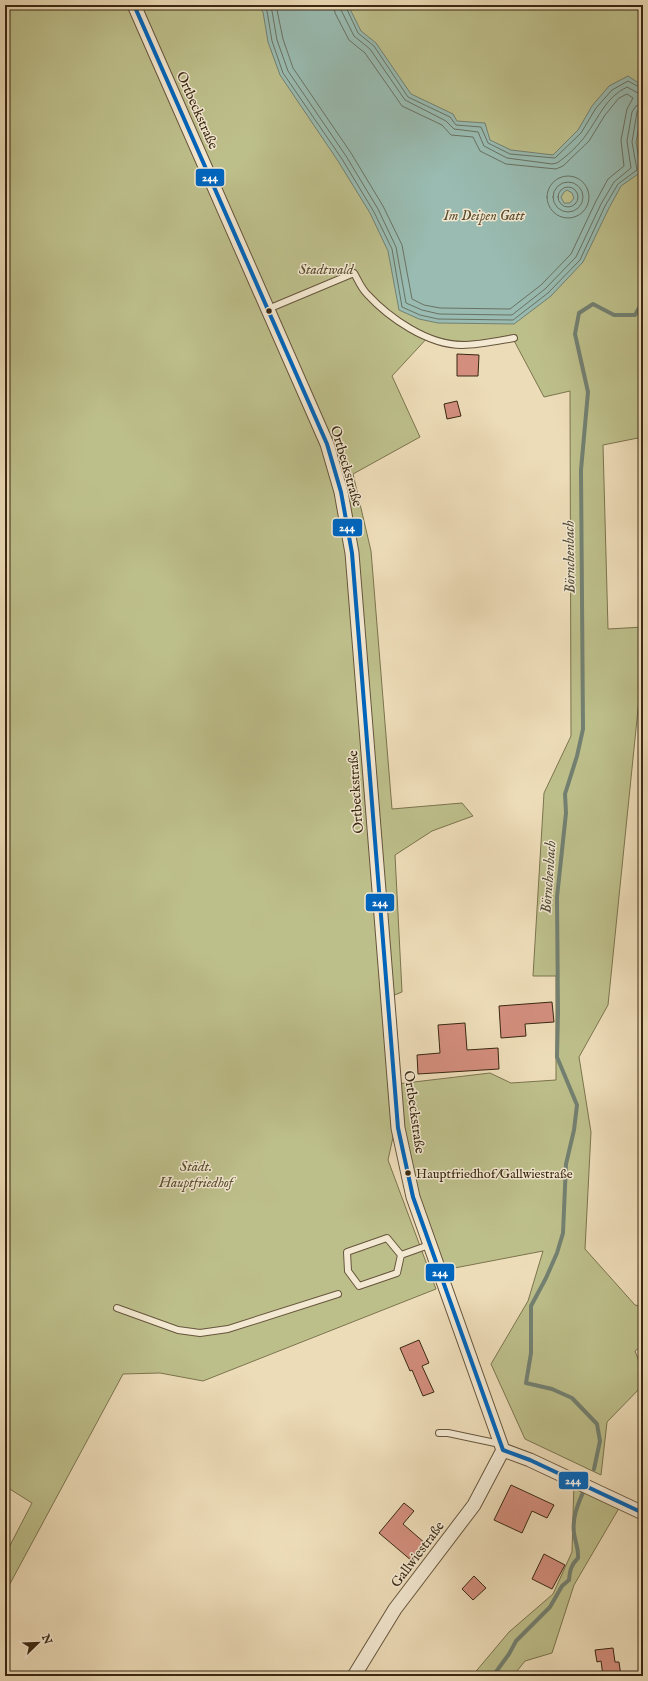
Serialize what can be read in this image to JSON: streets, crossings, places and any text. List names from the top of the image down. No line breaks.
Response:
{"streets":{"street":["Ortbeckstraße","Gallwiestraße"]},"crossings":[["Ortbeckstraße","Gallwiestraße"]],"water":["Börnchenbach"],"parks":["Im Deipen Gatt","Stadtwald","Städt. Hauptfriedhof"],"places":["Hauptfriedhof/Gallwiestraße"],"lines":["transit line 244"],"north":"top right"}
